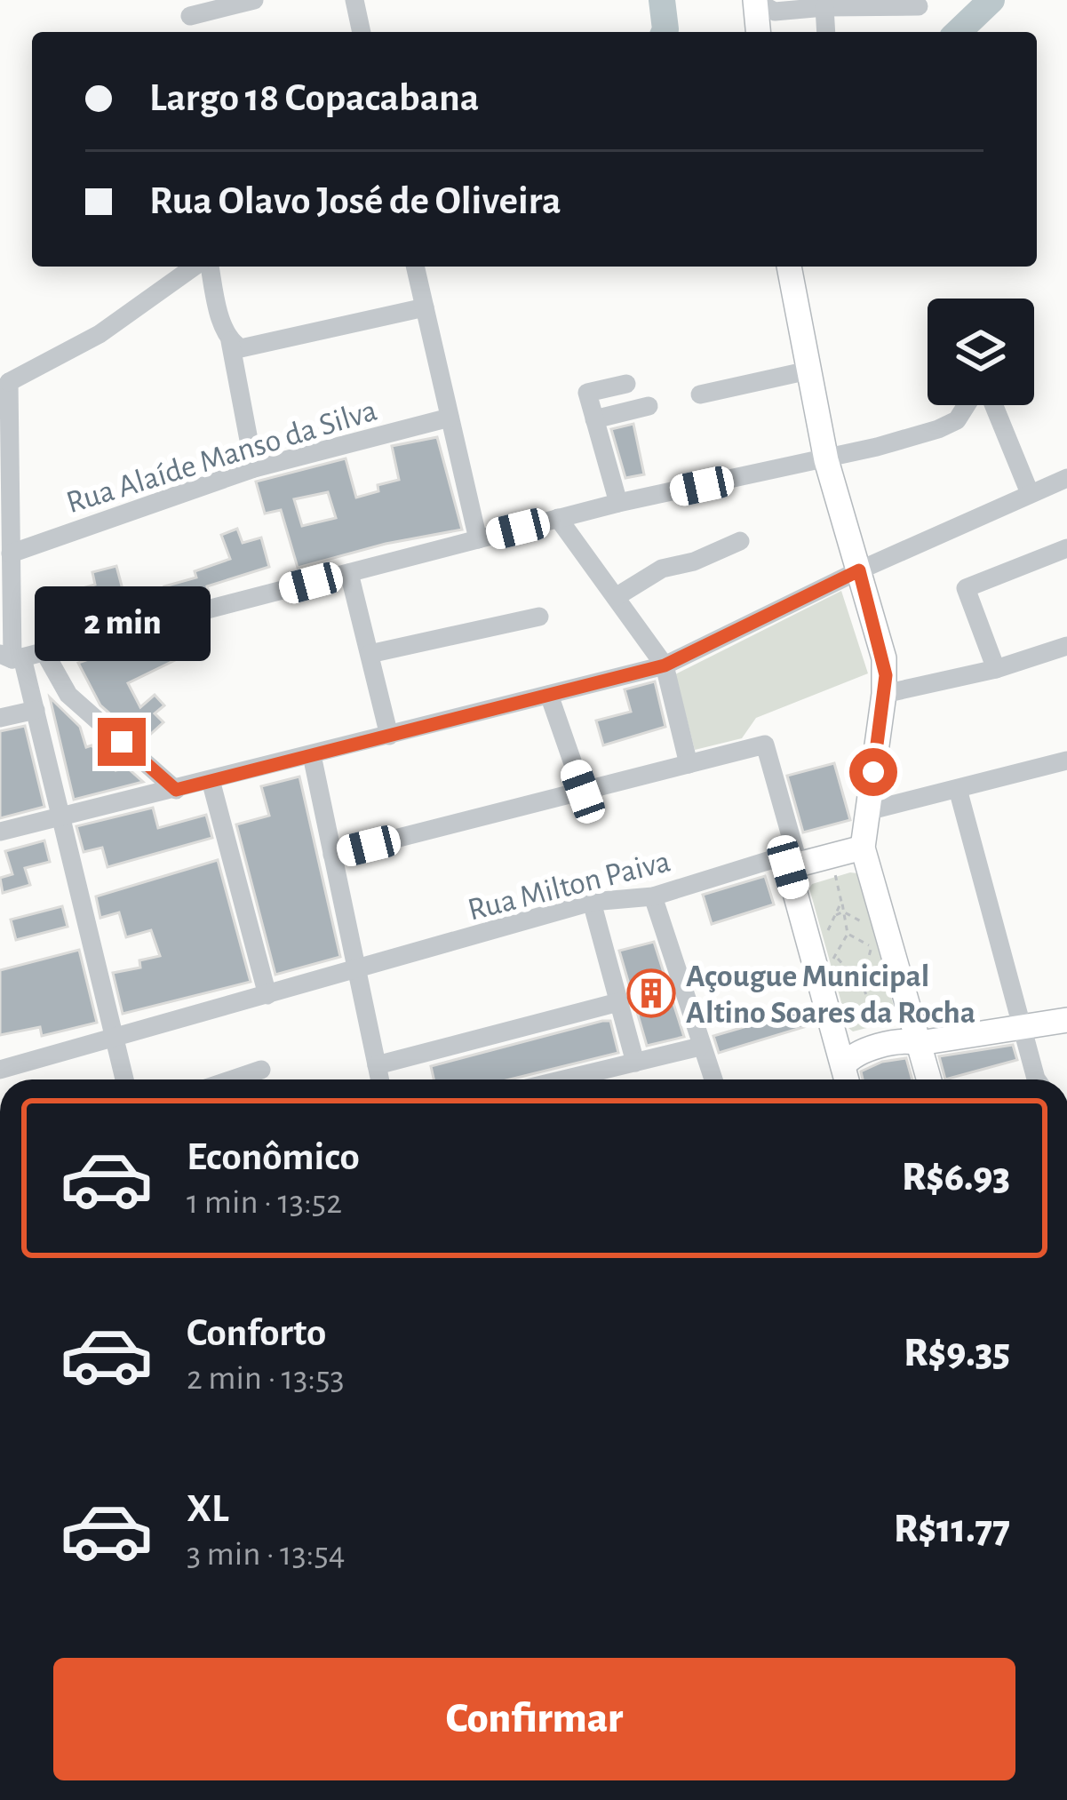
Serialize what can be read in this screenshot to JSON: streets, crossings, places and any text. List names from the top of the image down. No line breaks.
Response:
{"streets":{"street":["Rua Alaíde Manso da Silva","Rua Milton Paiva"]},"places":{"building":["Açougue Municipal Altino Soares da Rocha"]},"page":{"banner":["Largo 18 Copacabana","Rua Olavo José de Oliveira"],"bubble":"2 min","list":[{"name":"Econômico","note":"1 min · 13:52","value":"R$6.93"},{"name":"Conforto","note":"2 min · 13:53","value":"R$9.35"},{"name":"XL","note":"3 min · 13:54","value":"R$11.77"}],"buttons":"Confirmar"}}
